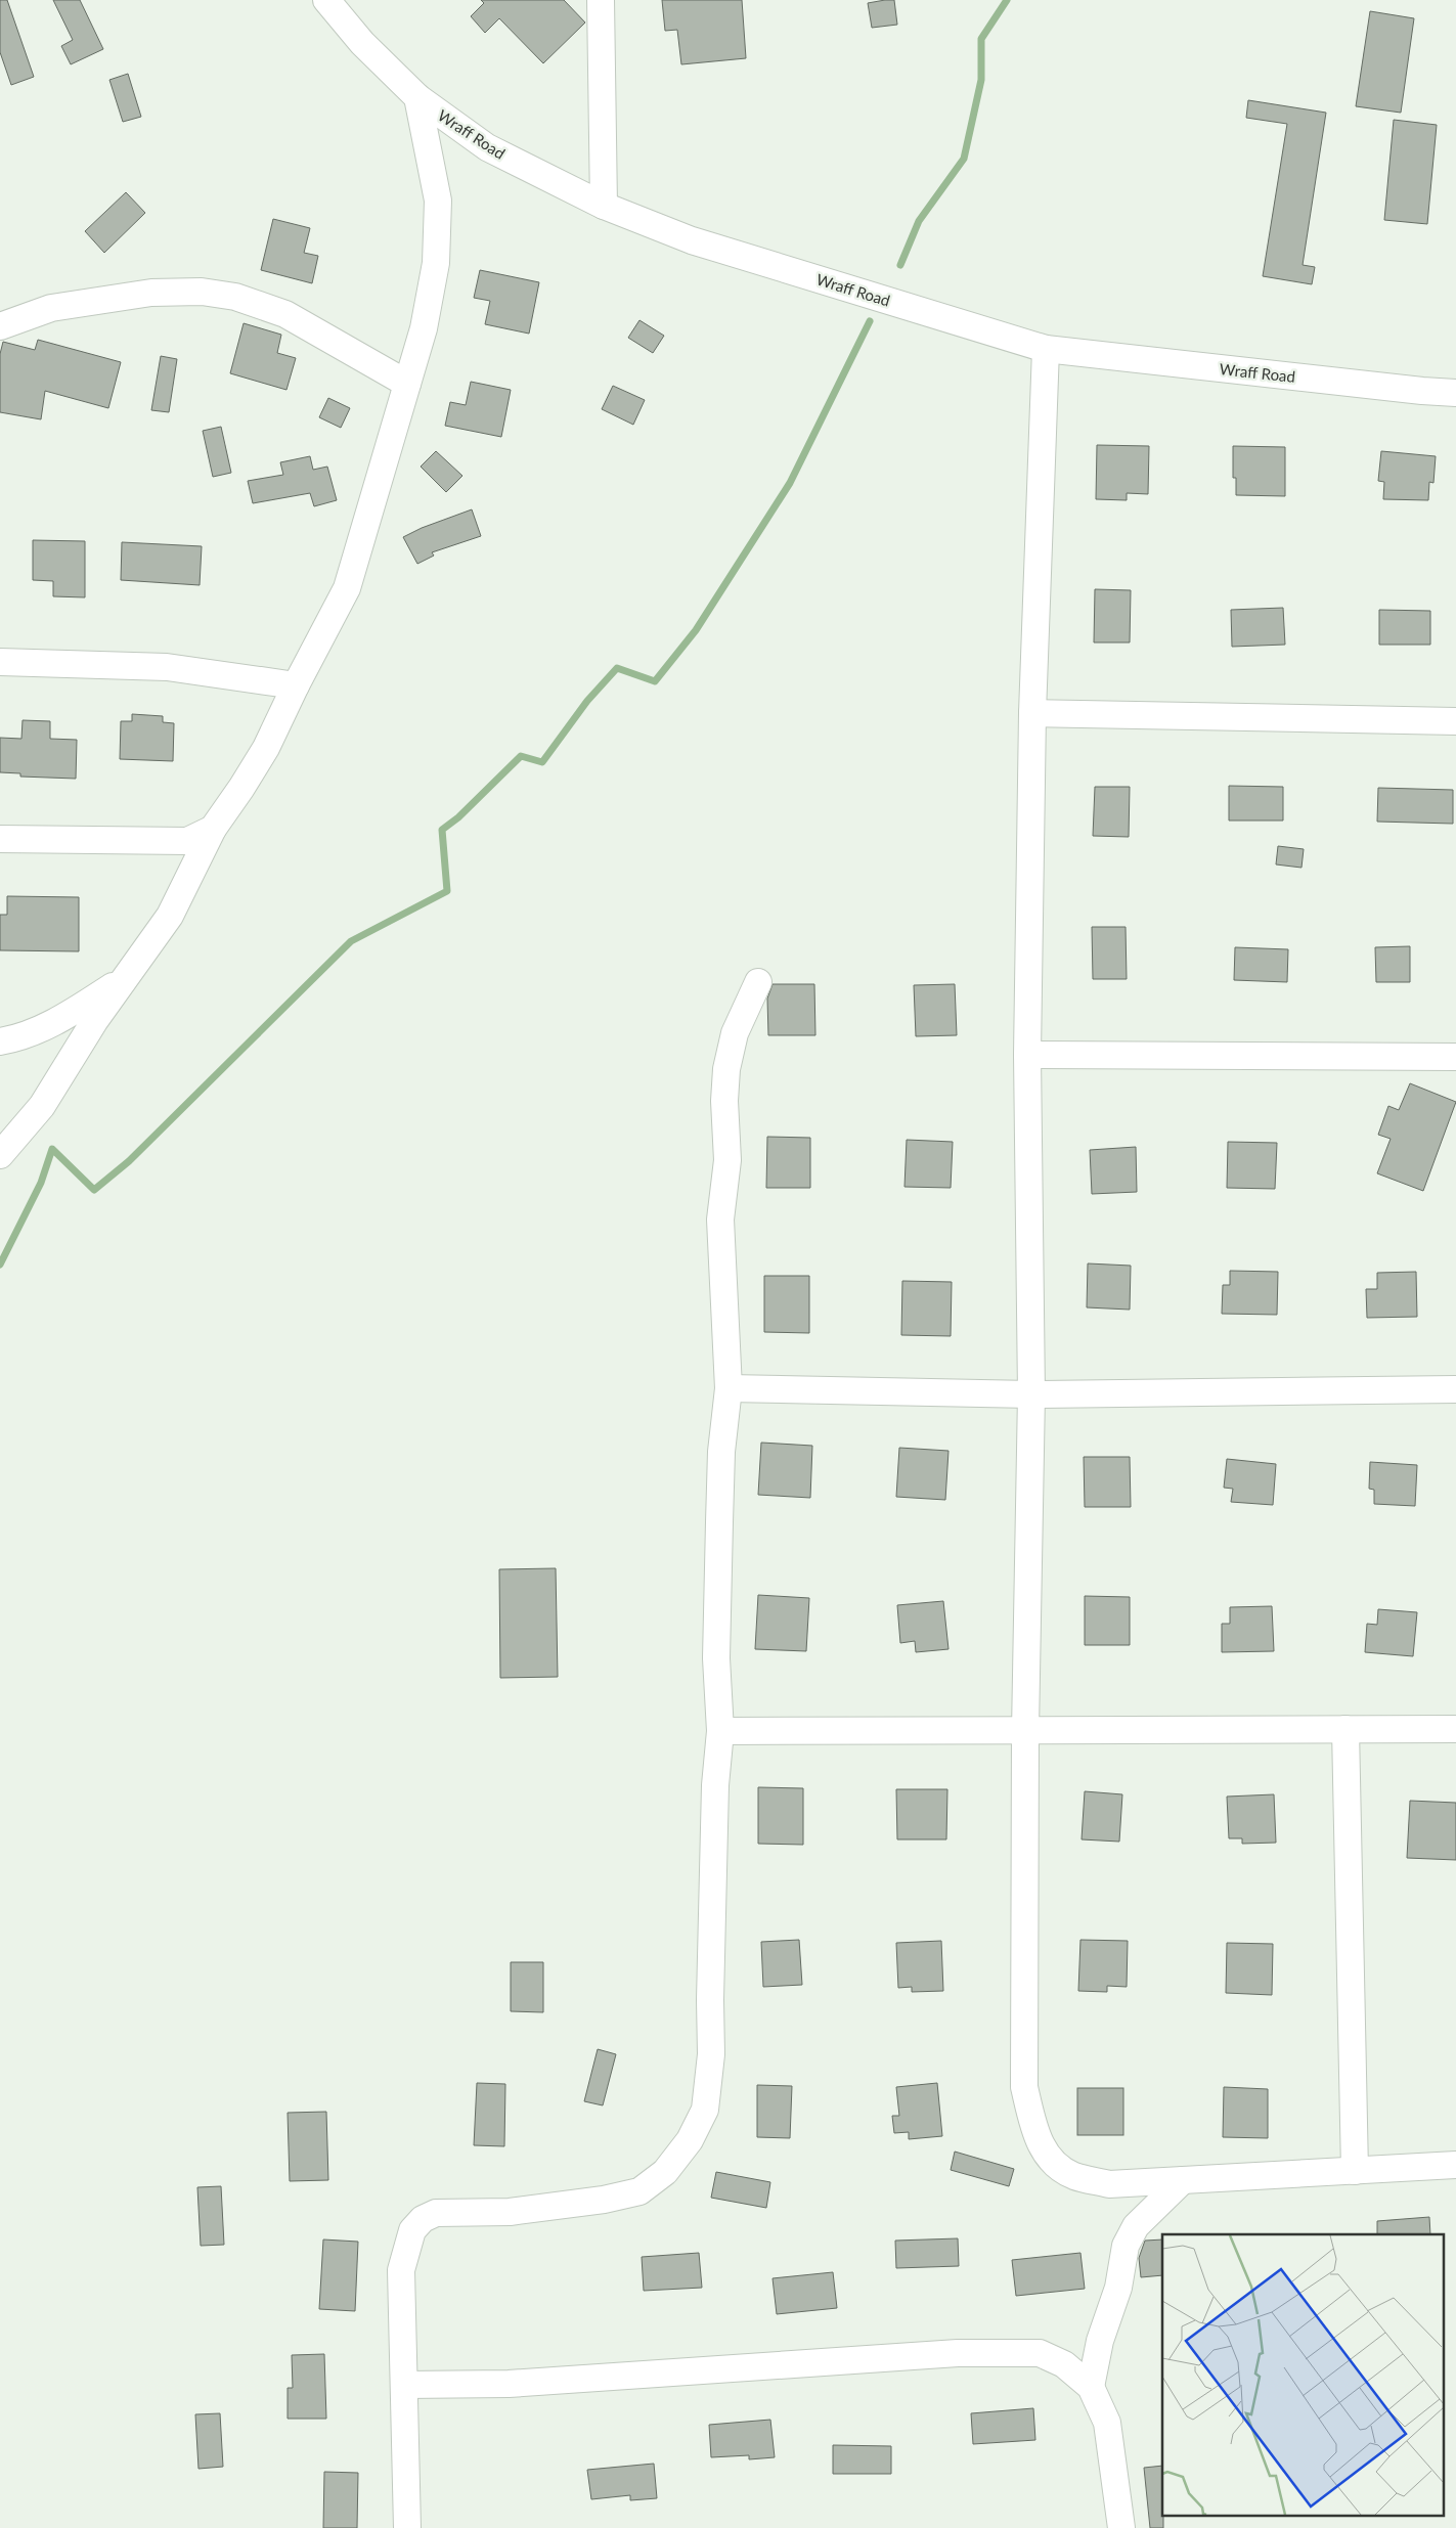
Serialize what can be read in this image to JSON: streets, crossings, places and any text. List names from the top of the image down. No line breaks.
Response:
{"streets":{"street":["Wraff Road"]}}
